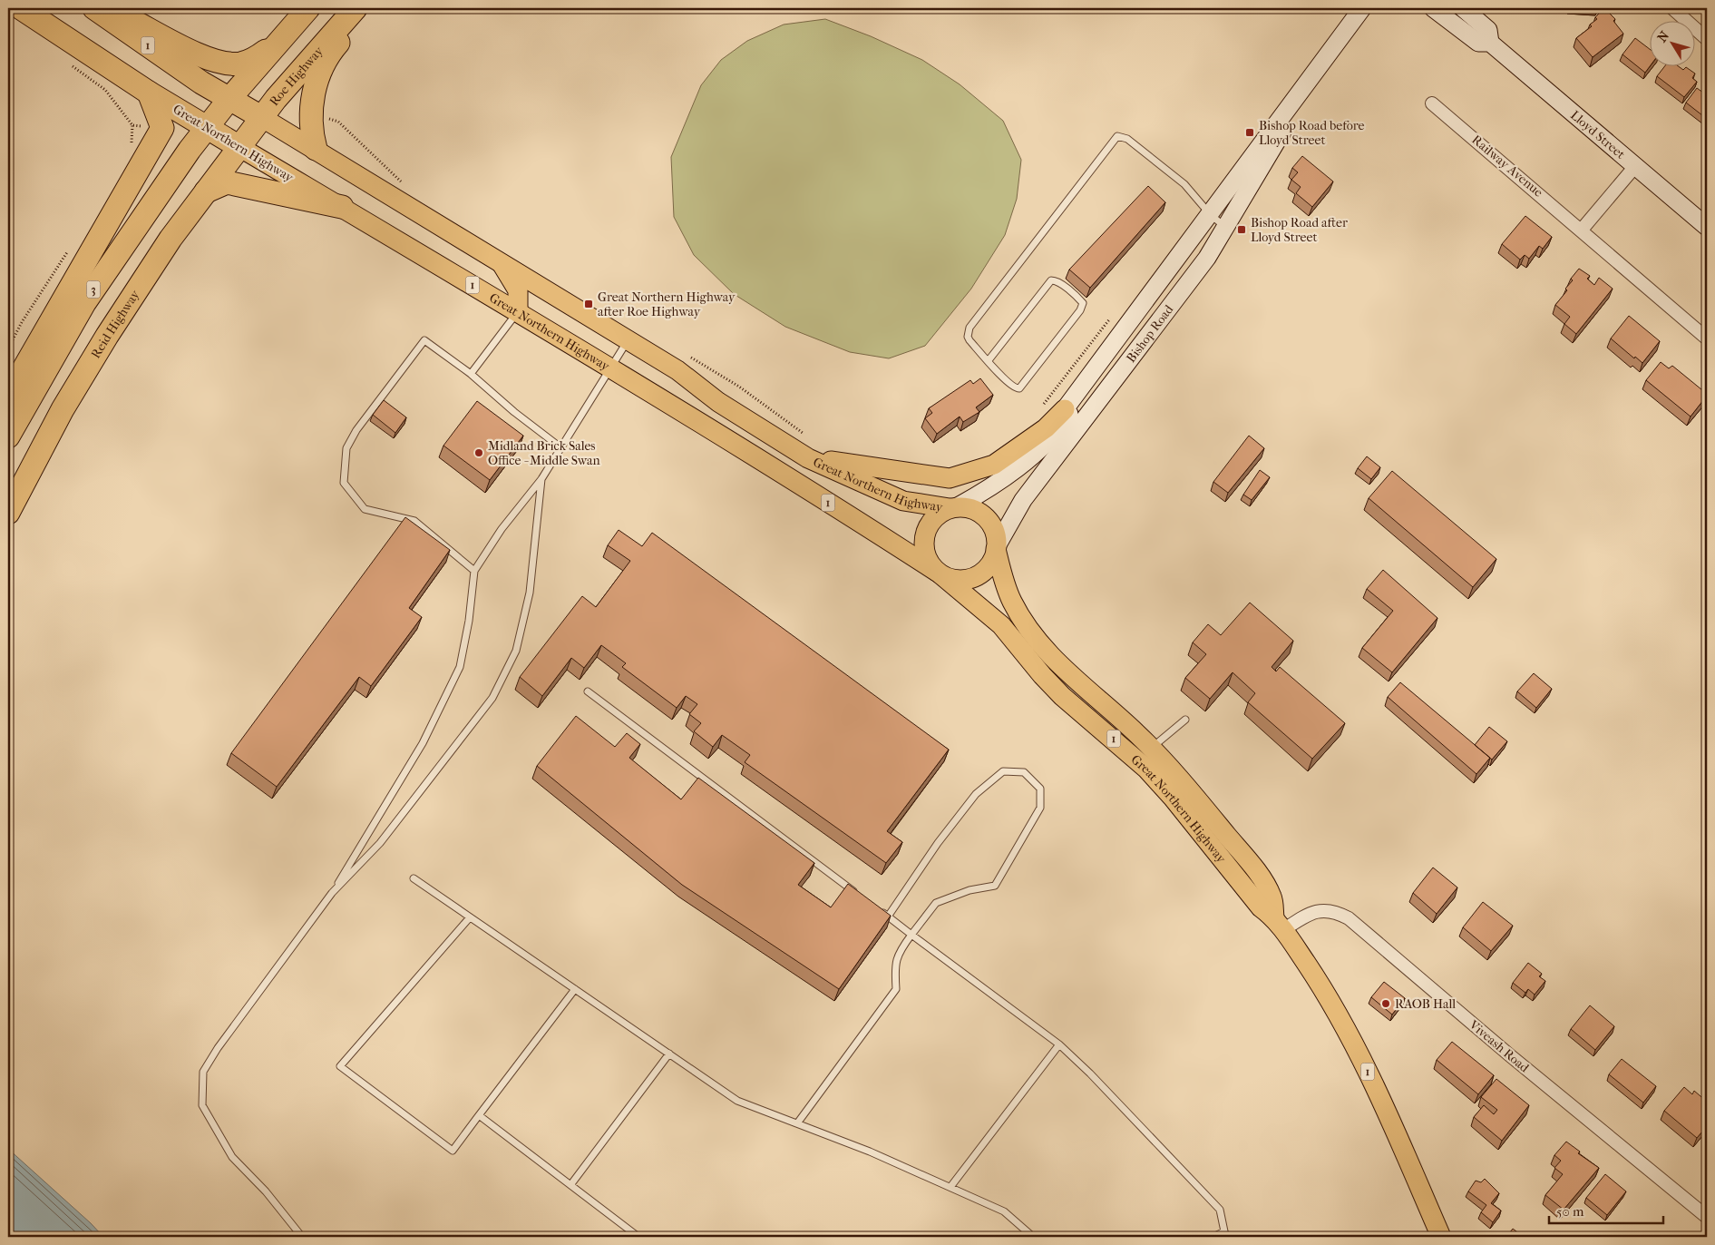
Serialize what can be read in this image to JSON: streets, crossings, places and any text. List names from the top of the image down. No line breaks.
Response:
{"streets":{"highway":["1","Roe Highway","Great Northern Highway","3","Reid Highway"],"street":["Lloyd Street","Railway Avenue","Bishop Road","Viveash Road"]},"crossings":[["1","Great Northern Highway"],["1","Bishop Road"],["Roe Highway","Great Northern Highway"],["Roe Highway","Reid Highway"],["Great Northern Highway","3"],["Great Northern Highway","Reid Highway"],["Great Northern Highway","Bishop Road"],["Great Northern Highway","Viveash Road"]],"places":{"transit":["Bishop Road before Lloyd Street","Bishop Road after Lloyd Street","Great Northern Highway after Roe Highway"],"other":["Midland Brick Sales Office - Middle Swan","RAOB Hall"]},"scale_bar":"50 m","north":"top left"}
